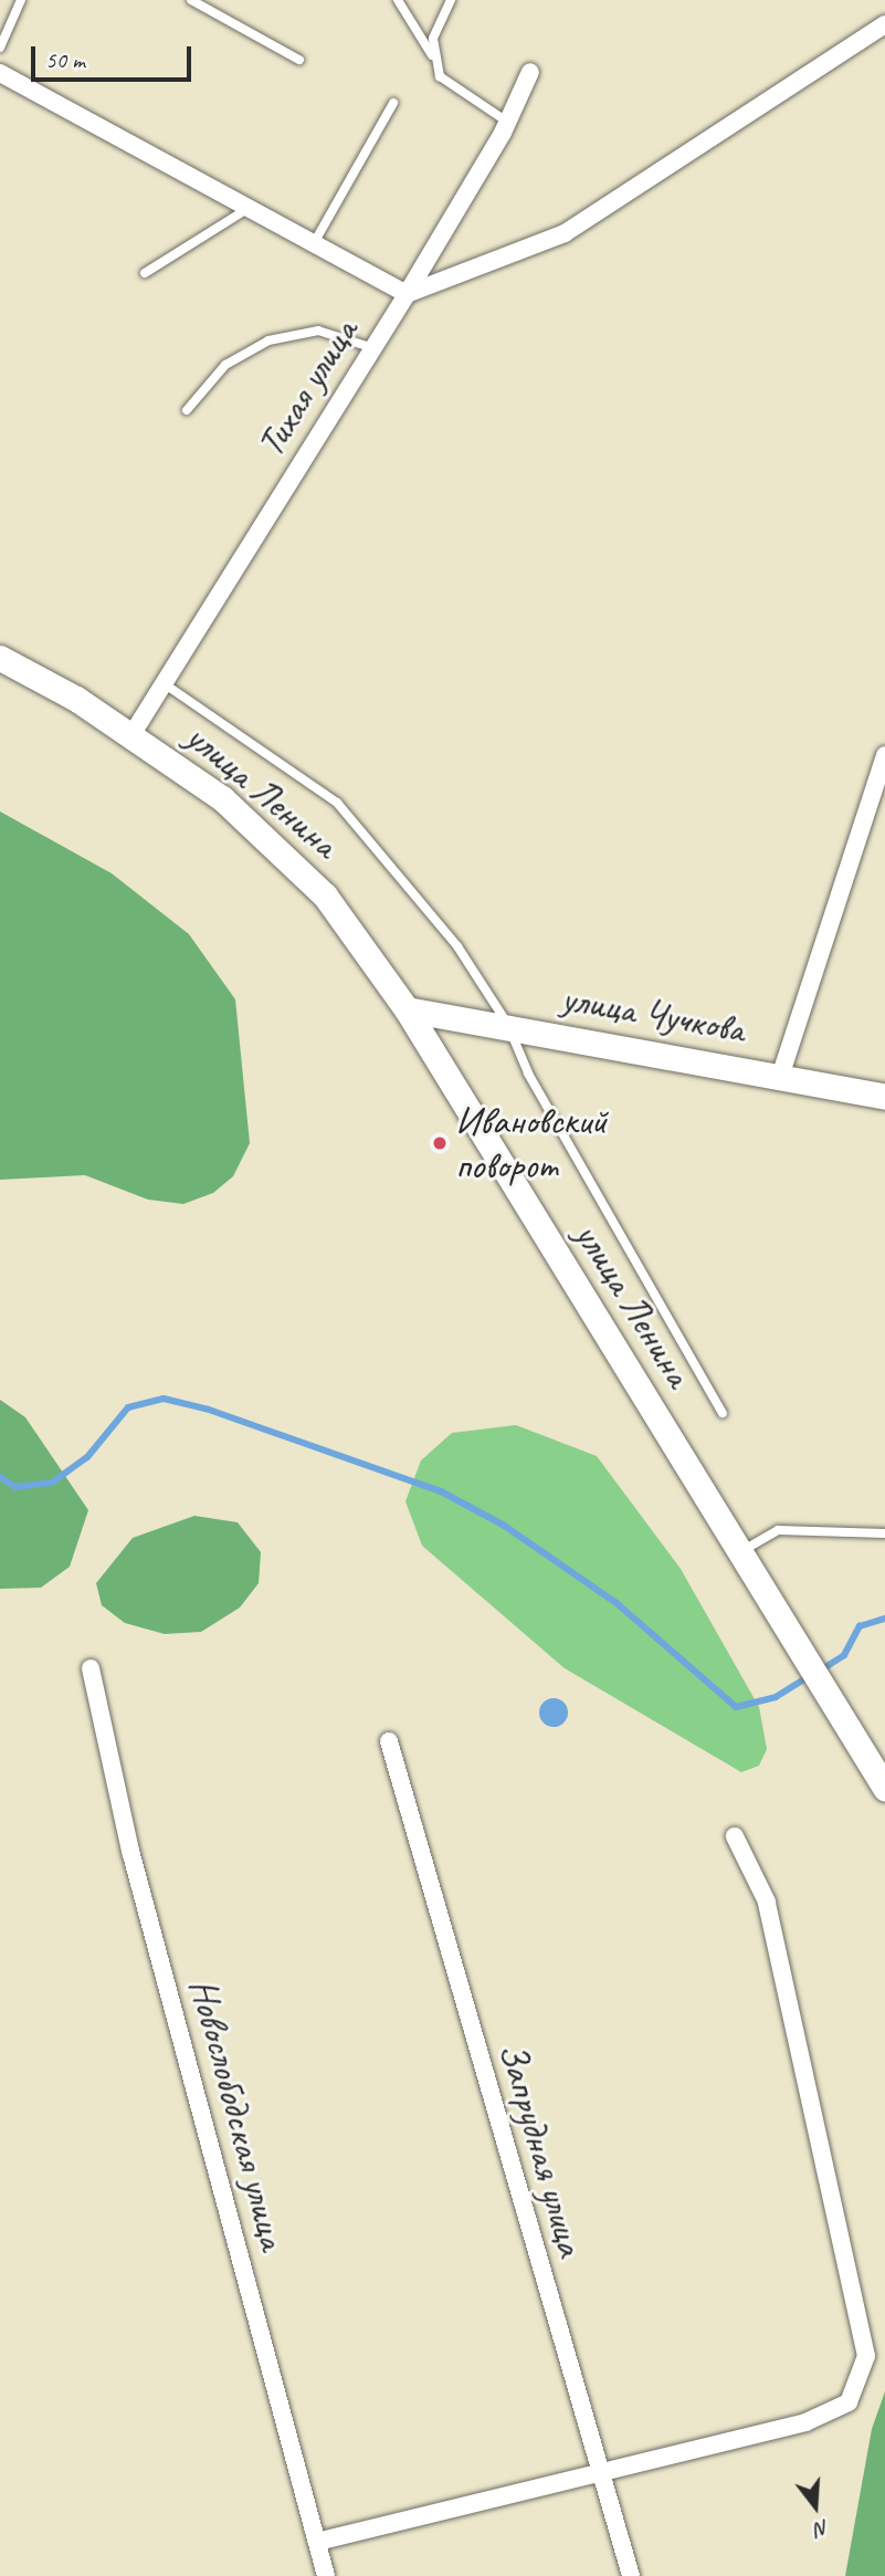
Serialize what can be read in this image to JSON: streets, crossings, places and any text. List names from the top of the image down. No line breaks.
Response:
{"streets":{"main road":["улица Ленина","улица Чучкова"],"street":["Тихая улица","Новослободская улица","Запрудная улица"]},"crossings":[["Тихая улица","улица Ленина"],["улица Ленина","улица Чучкова"]],"places":["Ивановский поворот"],"scale_bar":"50 m","north":"bottom"}
